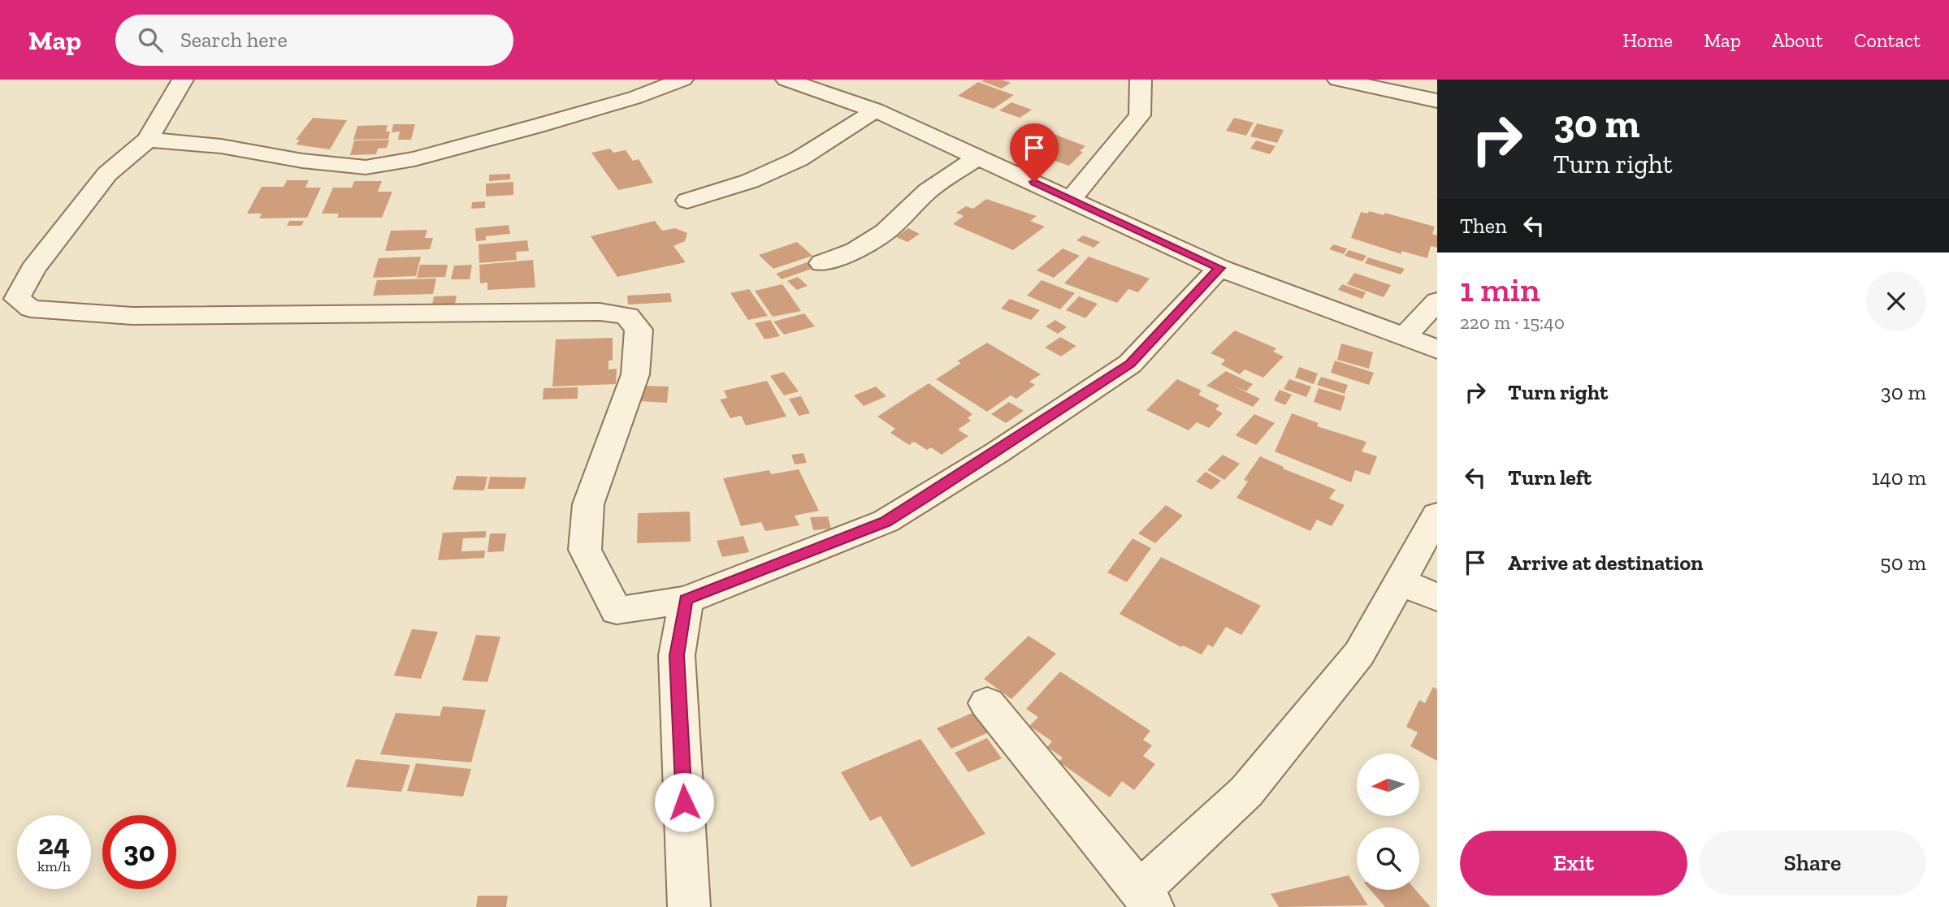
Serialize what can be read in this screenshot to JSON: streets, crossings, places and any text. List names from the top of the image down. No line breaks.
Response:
{"north":"left","page":{"header":"Map","search":"Search here","nav":["Home","Map","About","Contact"],"turn":["30 m","Turn right"],"then":"Then","heading":["1 min","220 m · 15:40"],"list":[{"name":"Turn right","value":"30 m"},{"name":"Turn left","value":"140 m"},{"name":"Arrive at destination","value":"50 m"}],"speed":"24 km/h","limit":"30","buttons":["Exit","Share"]}}
